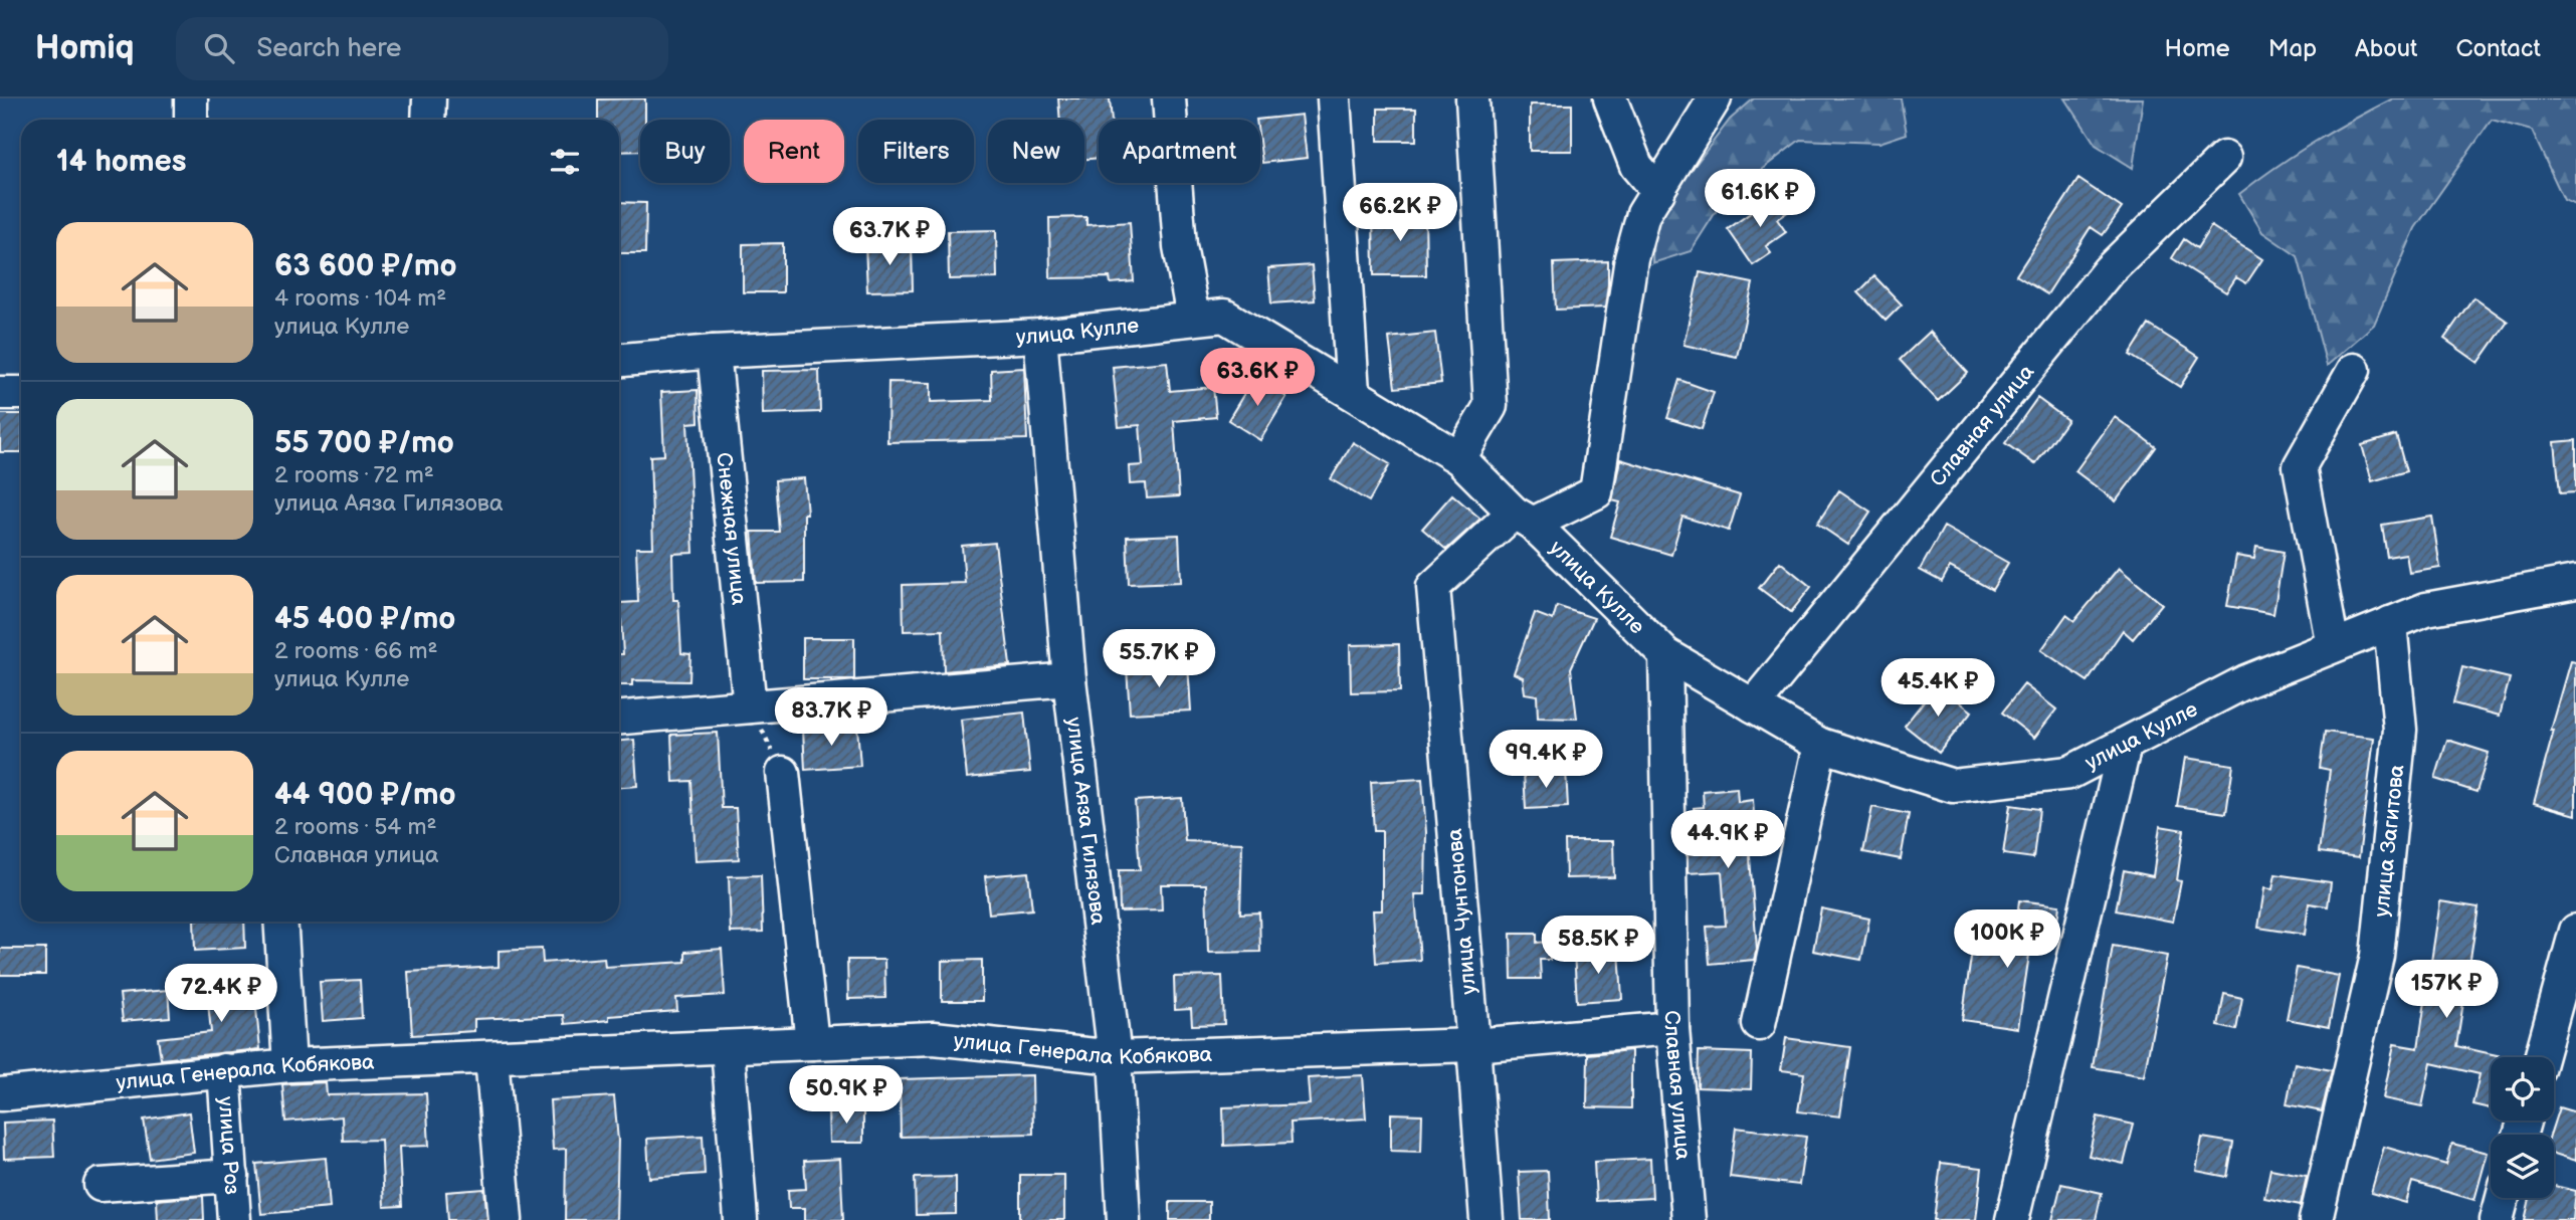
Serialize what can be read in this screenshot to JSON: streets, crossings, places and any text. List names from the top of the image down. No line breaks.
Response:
{"streets":{"street":["улица Кулле","Славная улица","Снежная улица","улица Аяза Гилязова","улица Загитова","улица Чунтонова","улица Генерала Кобякова","улица Роз"]},"crossings":[["улица Кулле","Славная улица"],["улица Кулле","Снежная улица"],["улица Кулле","улица Аяза Гилязова"],["улица Кулле","улица Загитова"],["улица Кулле","улица Чунтонова"],["Славная улица","улица Генерала Кобякова"],["улица Аяза Гилязова","улица Генерала Кобякова"],["улица Чунтонова","улица Генерала Кобякова"],["улица Генерала Кобякова","улица Роз"]],"page":{"header":"Homiq","search":"Search here","nav":["Home","Map","About","Contact"],"chip":["Buy","Rent","Filters","New","Apartment"],"heading":"14 homes","price":["61.6K ₽","66.2K ₽","63.7K ₽","63.6K ₽","55.7K ₽","45.4K ₽","83.7K ₽","99.4K ₽","44.9K ₽","100K ₽","58.5K ₽","157K ₽","72.4K ₽","50.9K ₽"],"list":[{"name":"63 600 ₽/mo","note":"4 rooms · 104 m² · улица Кулле"},{"name":"55 700 ₽/mo","note":"2 rooms · 72 m² · улица Аяза Гилязова"},{"name":"45 400 ₽/mo","note":"2 rooms · 66 m² · улица Кулле"},{"name":"44 900 ₽/mo","note":"2 rooms · 54 m² · Славная улица"}]}}
